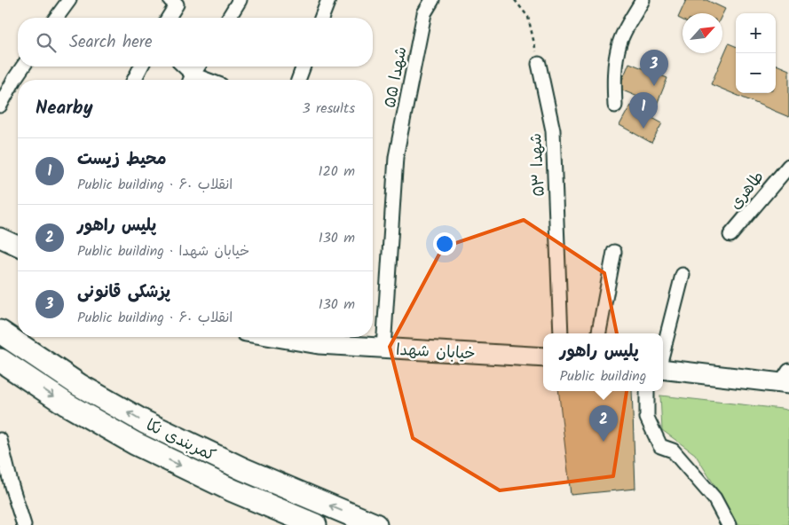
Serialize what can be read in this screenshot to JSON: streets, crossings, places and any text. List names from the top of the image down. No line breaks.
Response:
{"streets":{"highway":["کمربندی نکا"],"main road":["خیابان شهدا"],"street":["شهدا ۵۵","شهدا ۵۳","طاهری"]},"crossings":[["شهدا ۵۵","خیابان شهدا"]],"north":"top right","page":{"map_buttons":["+","−"],"search":"Search here","pins":["3","1","2"],"heading":["Nearby","3 results"],"list":[{"mark":"1","name":"محیط زیست","note":"Public building · انقلاب ۶۰","value":"120 m"},{"mark":"2","name":"پلیس راهور","note":"Public building · خیابان شهدا","value":"130 m"},{"mark":"3","name":"پزشکی قانونی","note":"Public building · انقلاب ۶۰","value":"130 m"}],"popup":["پلیس راهور","Public building"]}}
